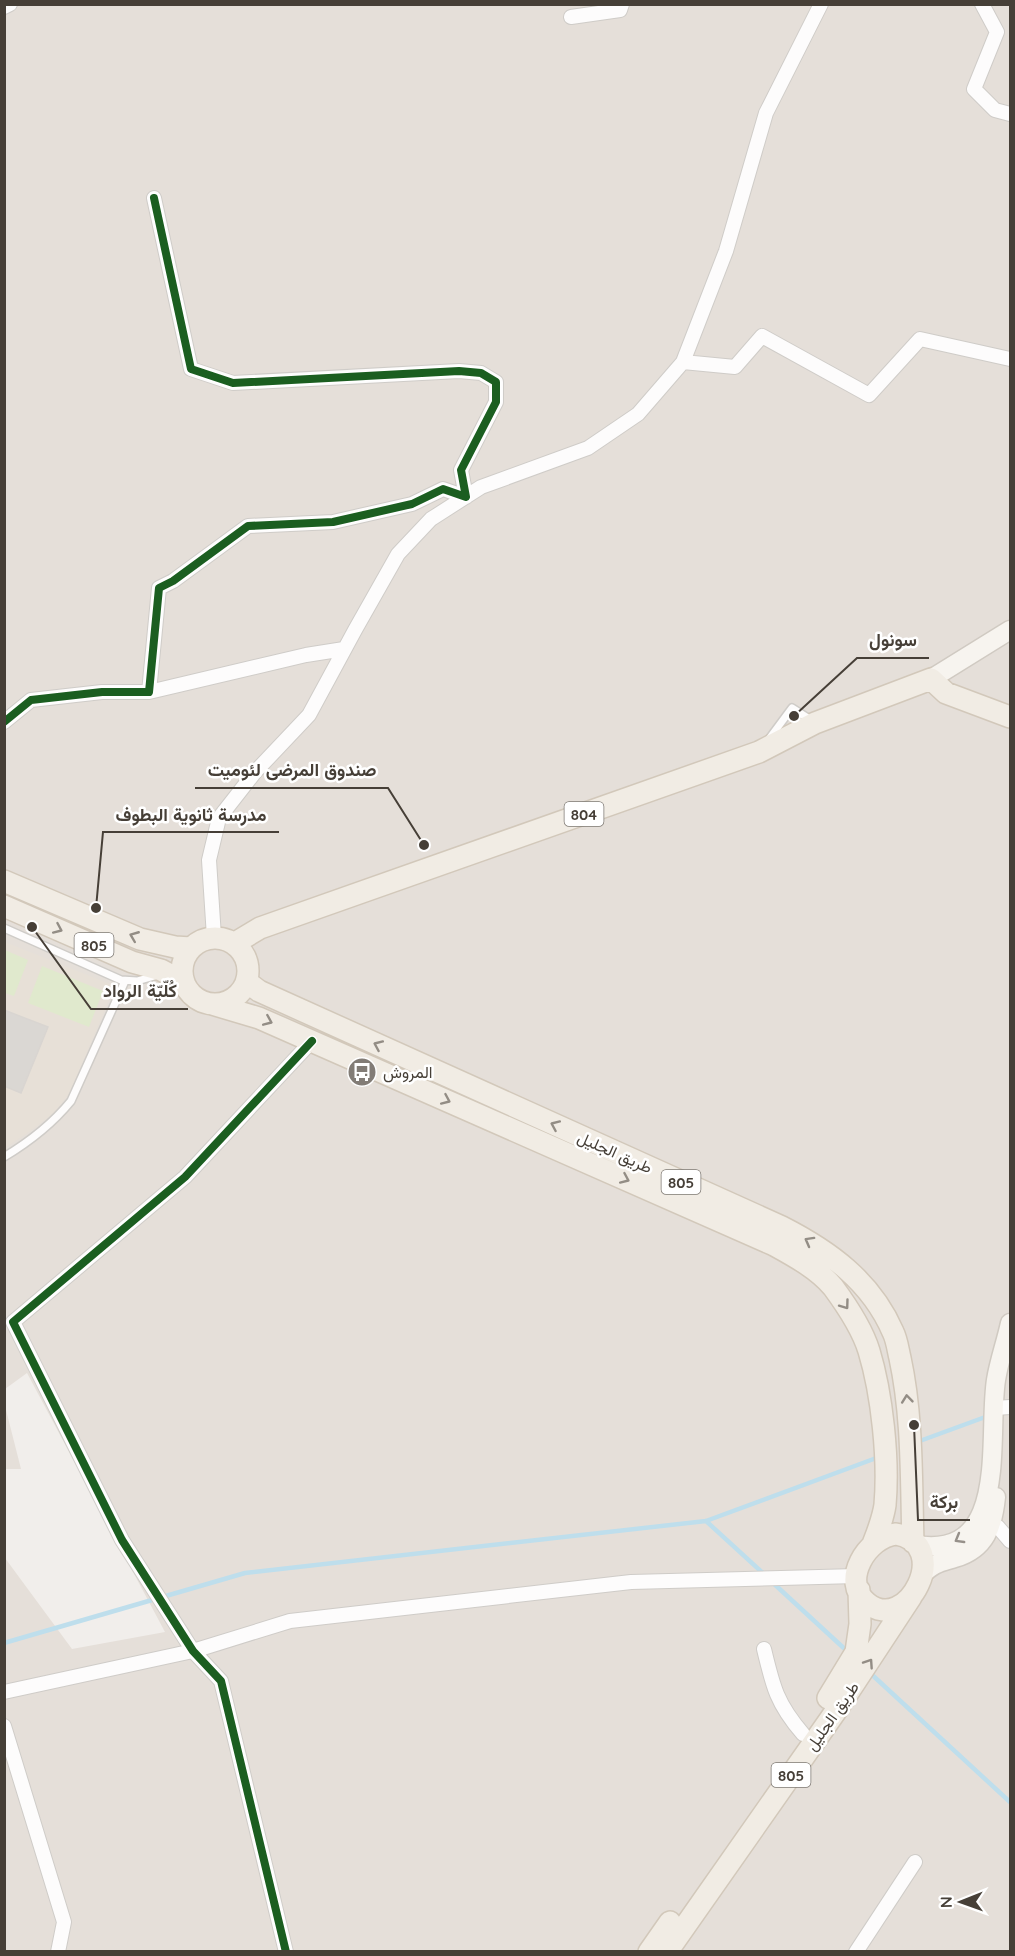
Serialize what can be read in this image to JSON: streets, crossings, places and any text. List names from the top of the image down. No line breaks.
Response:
{"streets":{"main road":["804","805","طريق الجليل"]},"crossings":[["804","805"],["804","طريق الجليل"],["805","طريق الجليل"]],"places":{"other":["سونول","صندوق المرضى لئوميت","مدرسة ثانوية البطوف","كُلّيّة الرواد","بركة"],"bus stop":["المروش"]},"north":"left"}
